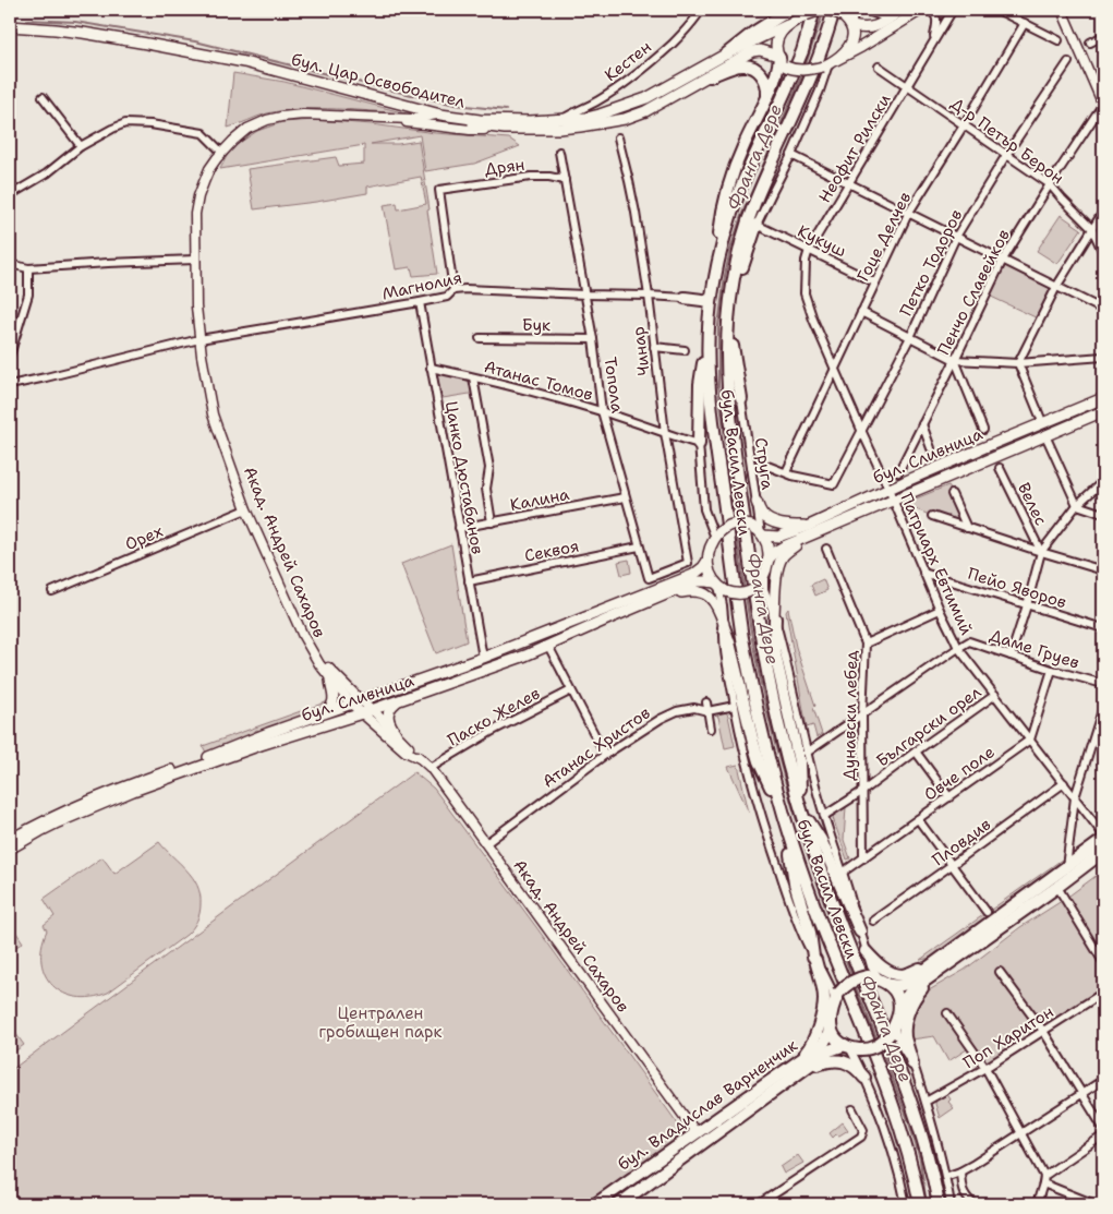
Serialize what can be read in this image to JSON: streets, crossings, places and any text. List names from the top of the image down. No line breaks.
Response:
{"streets":{"main road":["бул. Цар Освободител","бул. Сливница","бул. Васил Левски","бул. Владислав Варненчик"],"street":["Кестен","Д-р Петър Берон","Неофит Рилски","Дрян","Гоце Делчев","Кукуш","Петко Тодоров","Магнолия","Пенчо Славейков","Бук","Чинар","Атанас Томов","Топола","Струга","Цанко Дюстабанов","Калина","Велес","Орех","Секвоя","Акад. Андрей Сахаров","Патриарх Евтимий","Пейо Яворов","Даме Груев","Дунавски лебед","Паско Желев","Български орел","Атанас Христов","Овче поле","Пловдив","Поп Харитон"]},"crossings":[["Кестен","бул. Цар Освободител"],["бул. Цар Освободител","бул. Васил Левски"],["Д-р Петър Берон","Неофит Рилски"],["Д-р Петър Берон","Гоце Делчев"],["Д-р Петър Берон","Петко Тодоров"],["Д-р Петър Берон","Пенчо Славейков"],["Неофит Рилски","Кукуш"],["Неофит Рилски","Патриарх Евтимий"],["Дрян","Магнолия"],["Дрян","Топола"],["Гоце Делчев","Кукуш"],["Гоце Делчев","Петко Тодоров"],["Гоце Делчев","Патриарх Евтимий"],["Петко Тодоров","Патриарх Евтимий"],["Магнолия","Чинар"],["Магнолия","Топола"],["Магнолия","Цанко Дюстабанов"],["Магнолия","Акад. Андрей Сахаров"],["Бук","Топола"],["Чинар","Атанас Томов"],["Чинар","Топола"],["Атанас Томов","Топола"],["Атанас Томов","Цанко Дюстабанов"],["Топола","Калина"],["Топола","Секвоя"],["бул. Сливница","Струга"],["бул. Сливница","Цанко Дюстабанов"],["бул. Сливница","Акад. Андрей Сахаров"],["бул. Сливница","Патриарх Евтимий"],["Цанко Дюстабанов","Калина"],["Цанко Дюстабанов","Секвоя"],["Орех","Акад. Андрей Сахаров"],["Акад. Андрей Сахаров","Паско Желев"],["Акад. Андрей Сахаров","Атанас Христов"],["Акад. Андрей Сахаров","бул. Владислав Варненчик"],["Патриарх Евтимий","Пейо Яворов"],["Патриарх Евтимий","Даме Груев"],["Патриарх Евтимий","Български орел"],["Патриарх Евтимий","Овче поле"],["Патриарх Евтимий","Пловдив"],["Дунавски лебед","Български орел"],["Дунавски лебед","Овче поле"]],"water":["Франга Дере"],"parks":["Централен гробищен парк"]}
